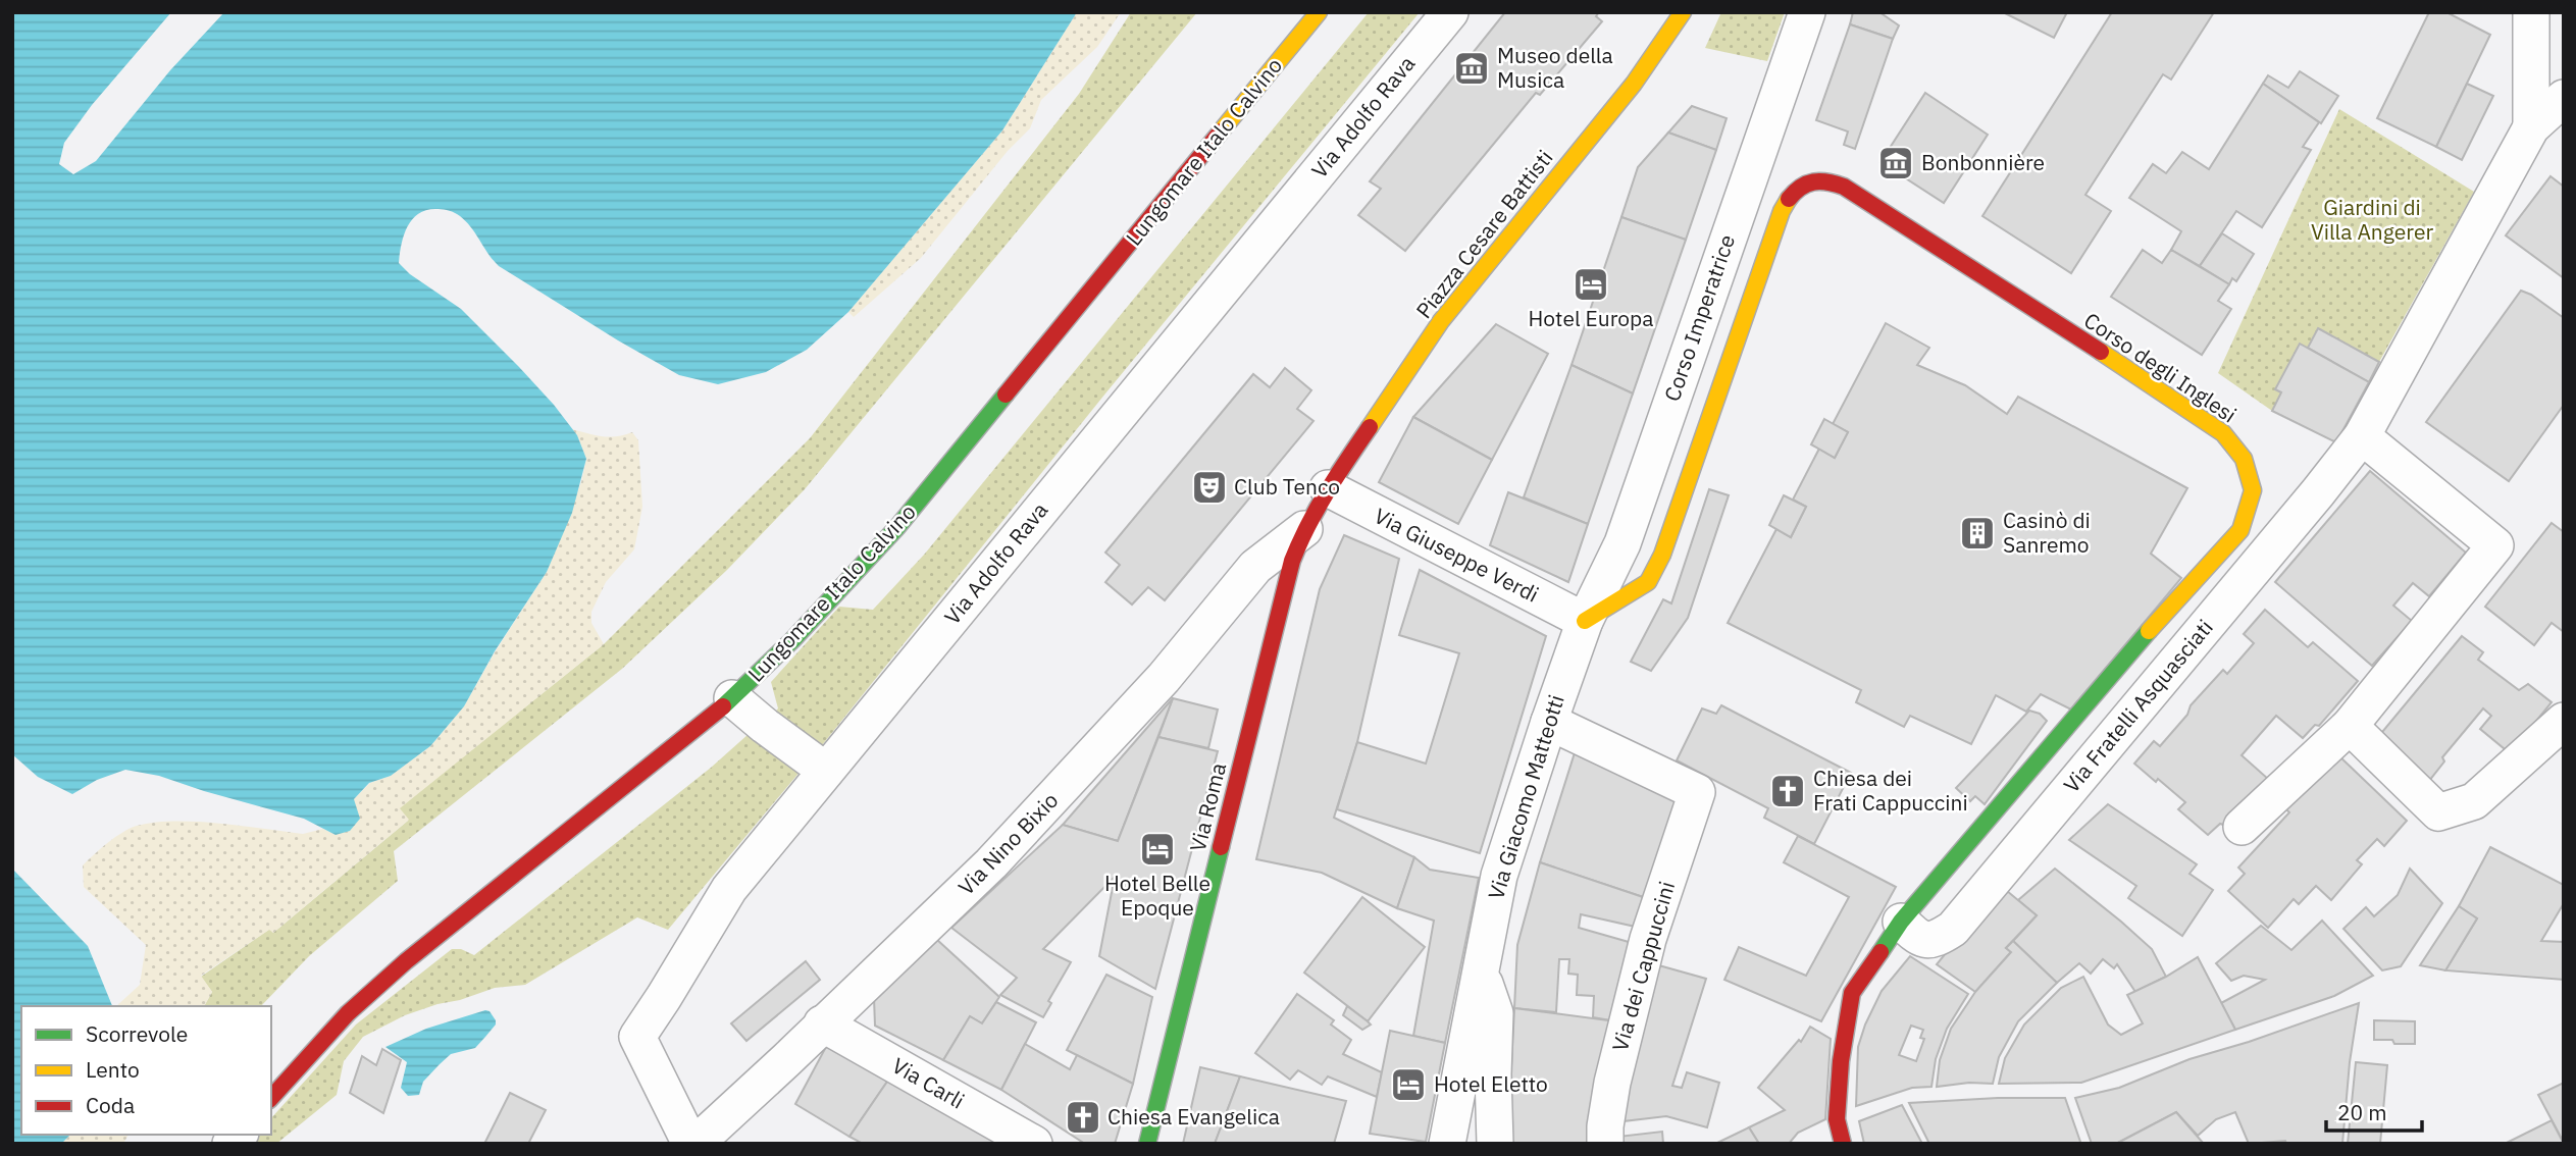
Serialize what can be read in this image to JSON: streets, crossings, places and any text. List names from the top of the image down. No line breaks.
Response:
{"streets":{"street":["Via Adolfo Rava","Lungomare Italo Calvino","Piazza Cesare Battisti","Corso Imperatrice","Corso degli Inglesi","Via Giuseppe Verdi","Via Fratelli Asquasciati","Via Giacomo Matteotti","Via Roma","Via Nino Bixio","Via dei Cappuccini","Via Carli"]},"crossings":[["Via Adolfo Rava","Via Nino Bixio"],["Piazza Cesare Battisti","Via Giuseppe Verdi"],["Piazza Cesare Battisti","Via Roma"],["Corso Imperatrice","Corso degli Inglesi"],["Corso Imperatrice","Via Giuseppe Verdi"],["Corso Imperatrice","Via Giacomo Matteotti"],["Corso degli Inglesi","Via Giuseppe Verdi"],["Corso degli Inglesi","Via Fratelli Asquasciati"],["Corso degli Inglesi","Via Giacomo Matteotti"],["Via Giuseppe Verdi","Via Giacomo Matteotti"],["Via Giuseppe Verdi","Via Roma"],["Via Giacomo Matteotti","Via dei Cappuccini"],["Via Roma","Via Nino Bixio"],["Via Nino Bixio","Via Carli"]],"parks":["Giardini di Villa Angerer"],"places":{"museum":["Museo della Musica","Bonbonnière"],"hotel":["Hotel Europa","Hotel Belle Epoque","Hotel Eletto"],"theatre":["Club Tenco"],"building":["Casinò di Sanremo"],"church":["Chiesa dei Frati Cappuccini","Chiesa Evangelica"]},"legend":["Scorrevole","Lento","Coda"],"scale_bar":"20 m"}
